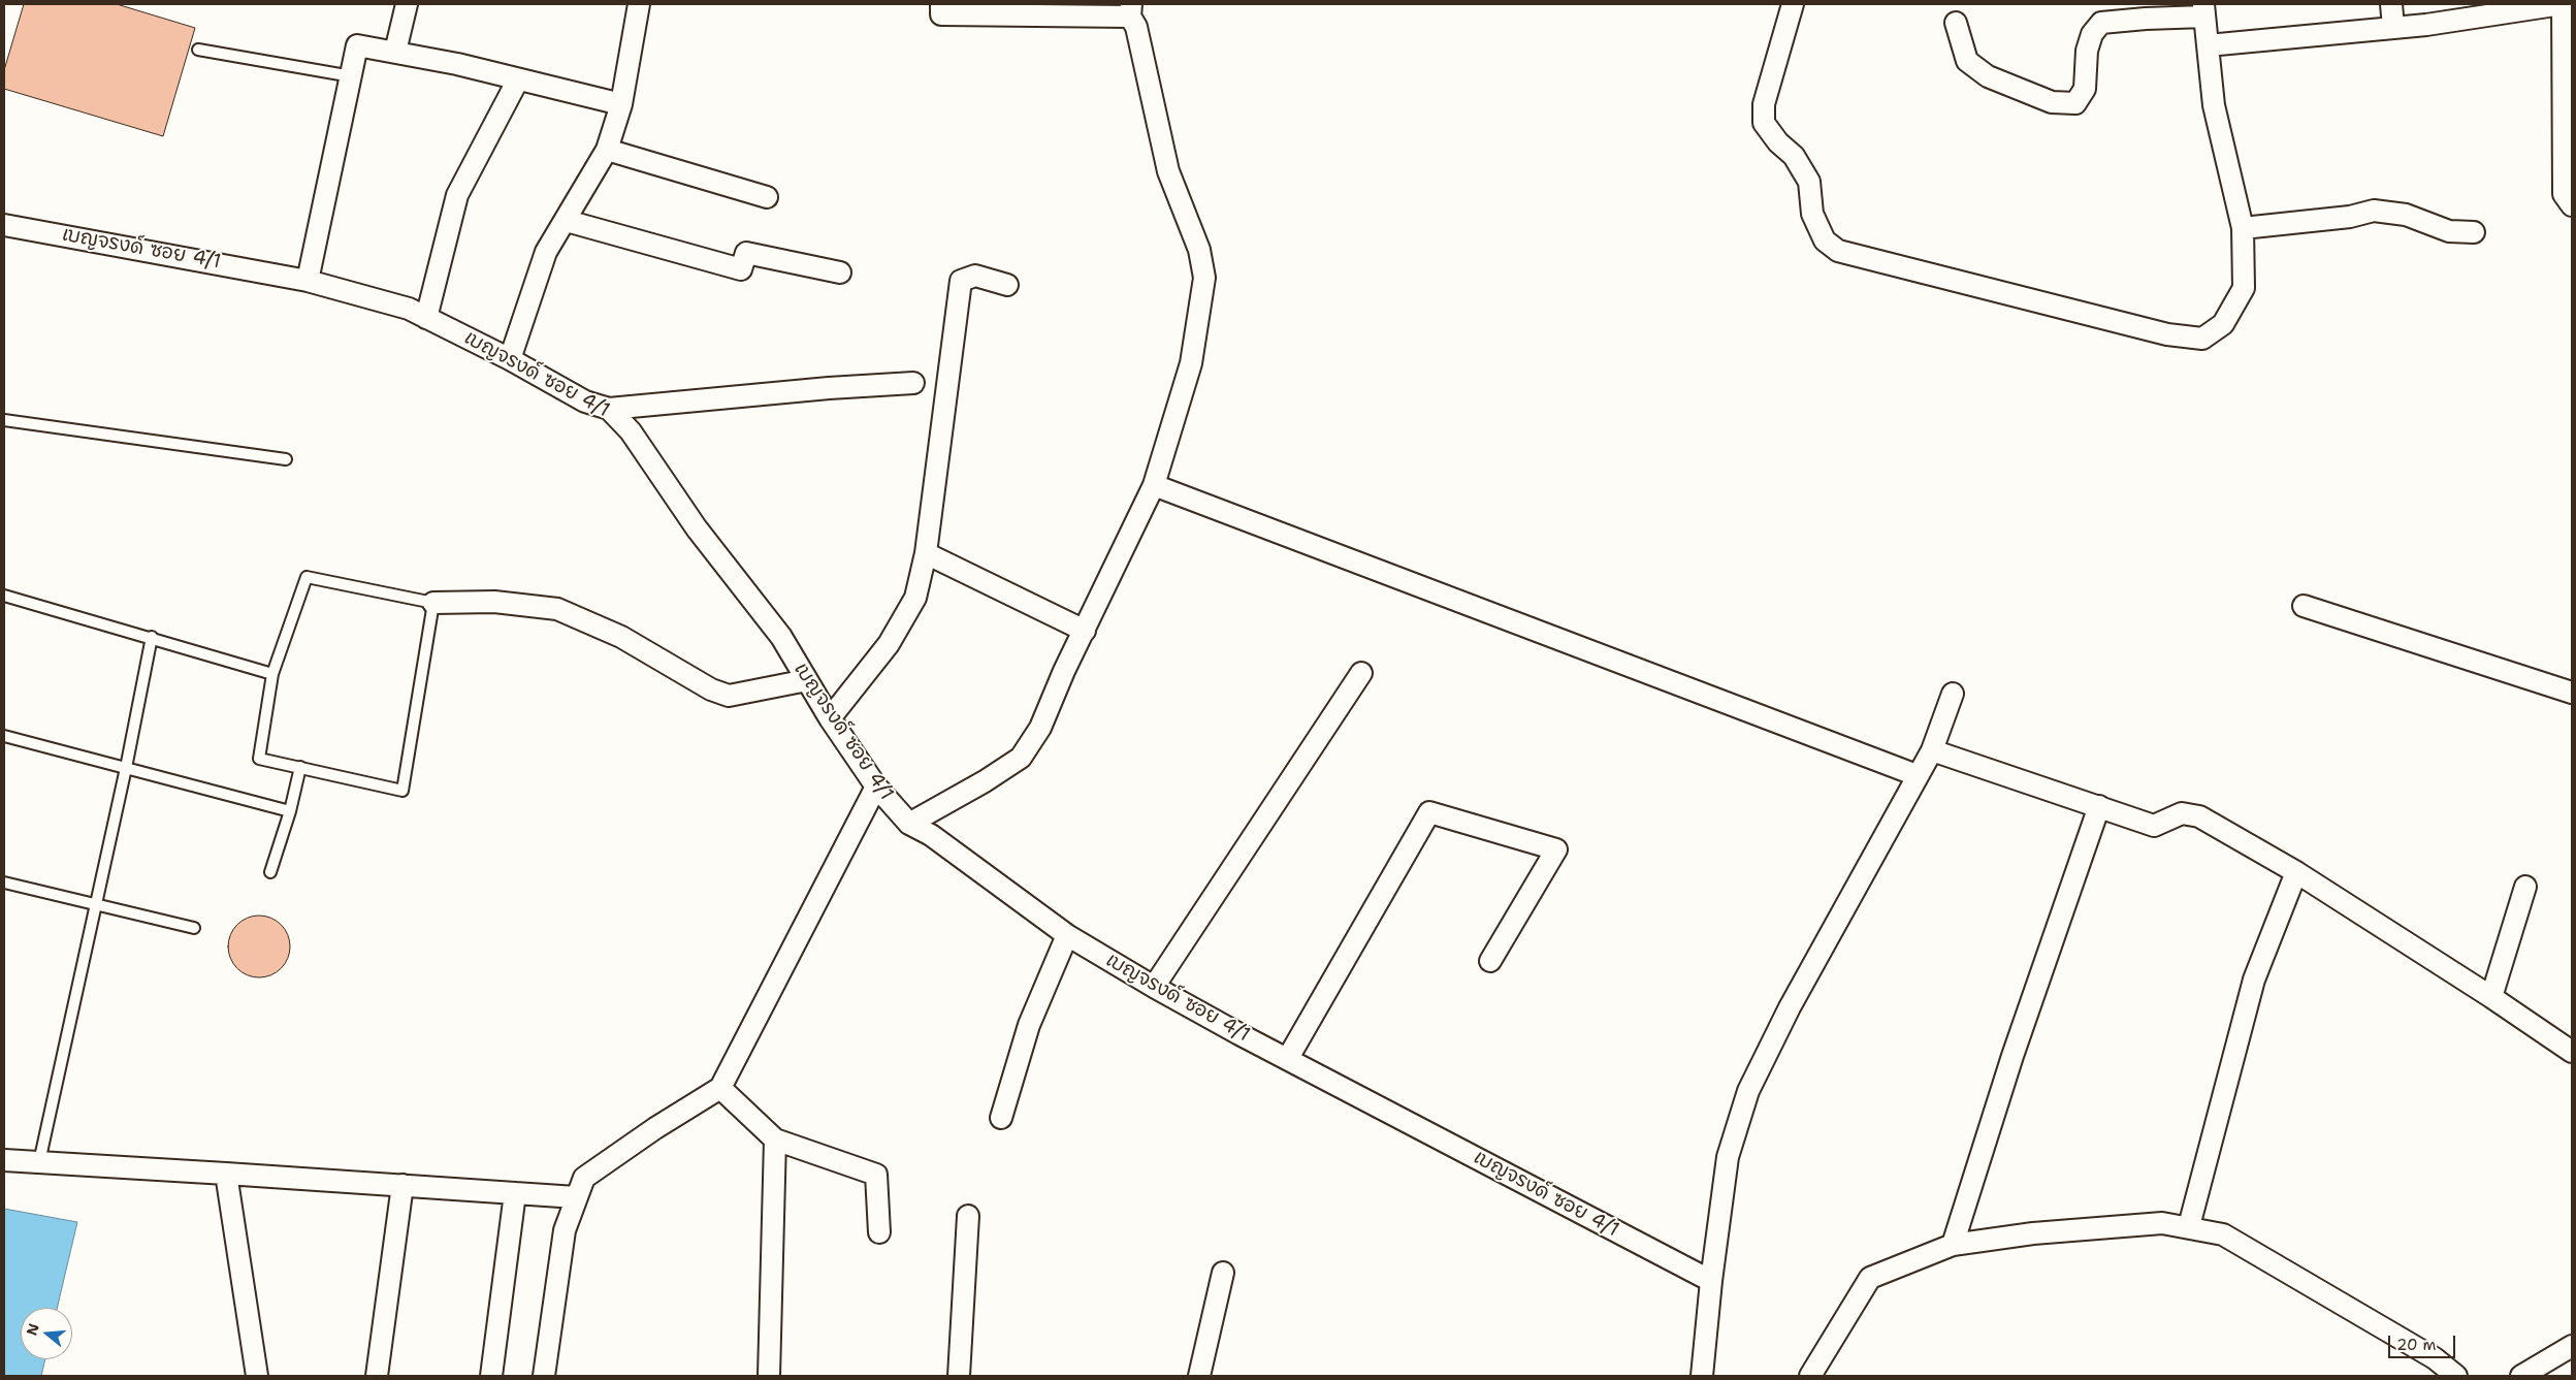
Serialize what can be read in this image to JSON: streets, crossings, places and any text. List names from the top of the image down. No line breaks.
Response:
{"streets":{"street":["เบญจรงด์ ซอย 4/1"]},"scale_bar":"20 m","north":"left"}
